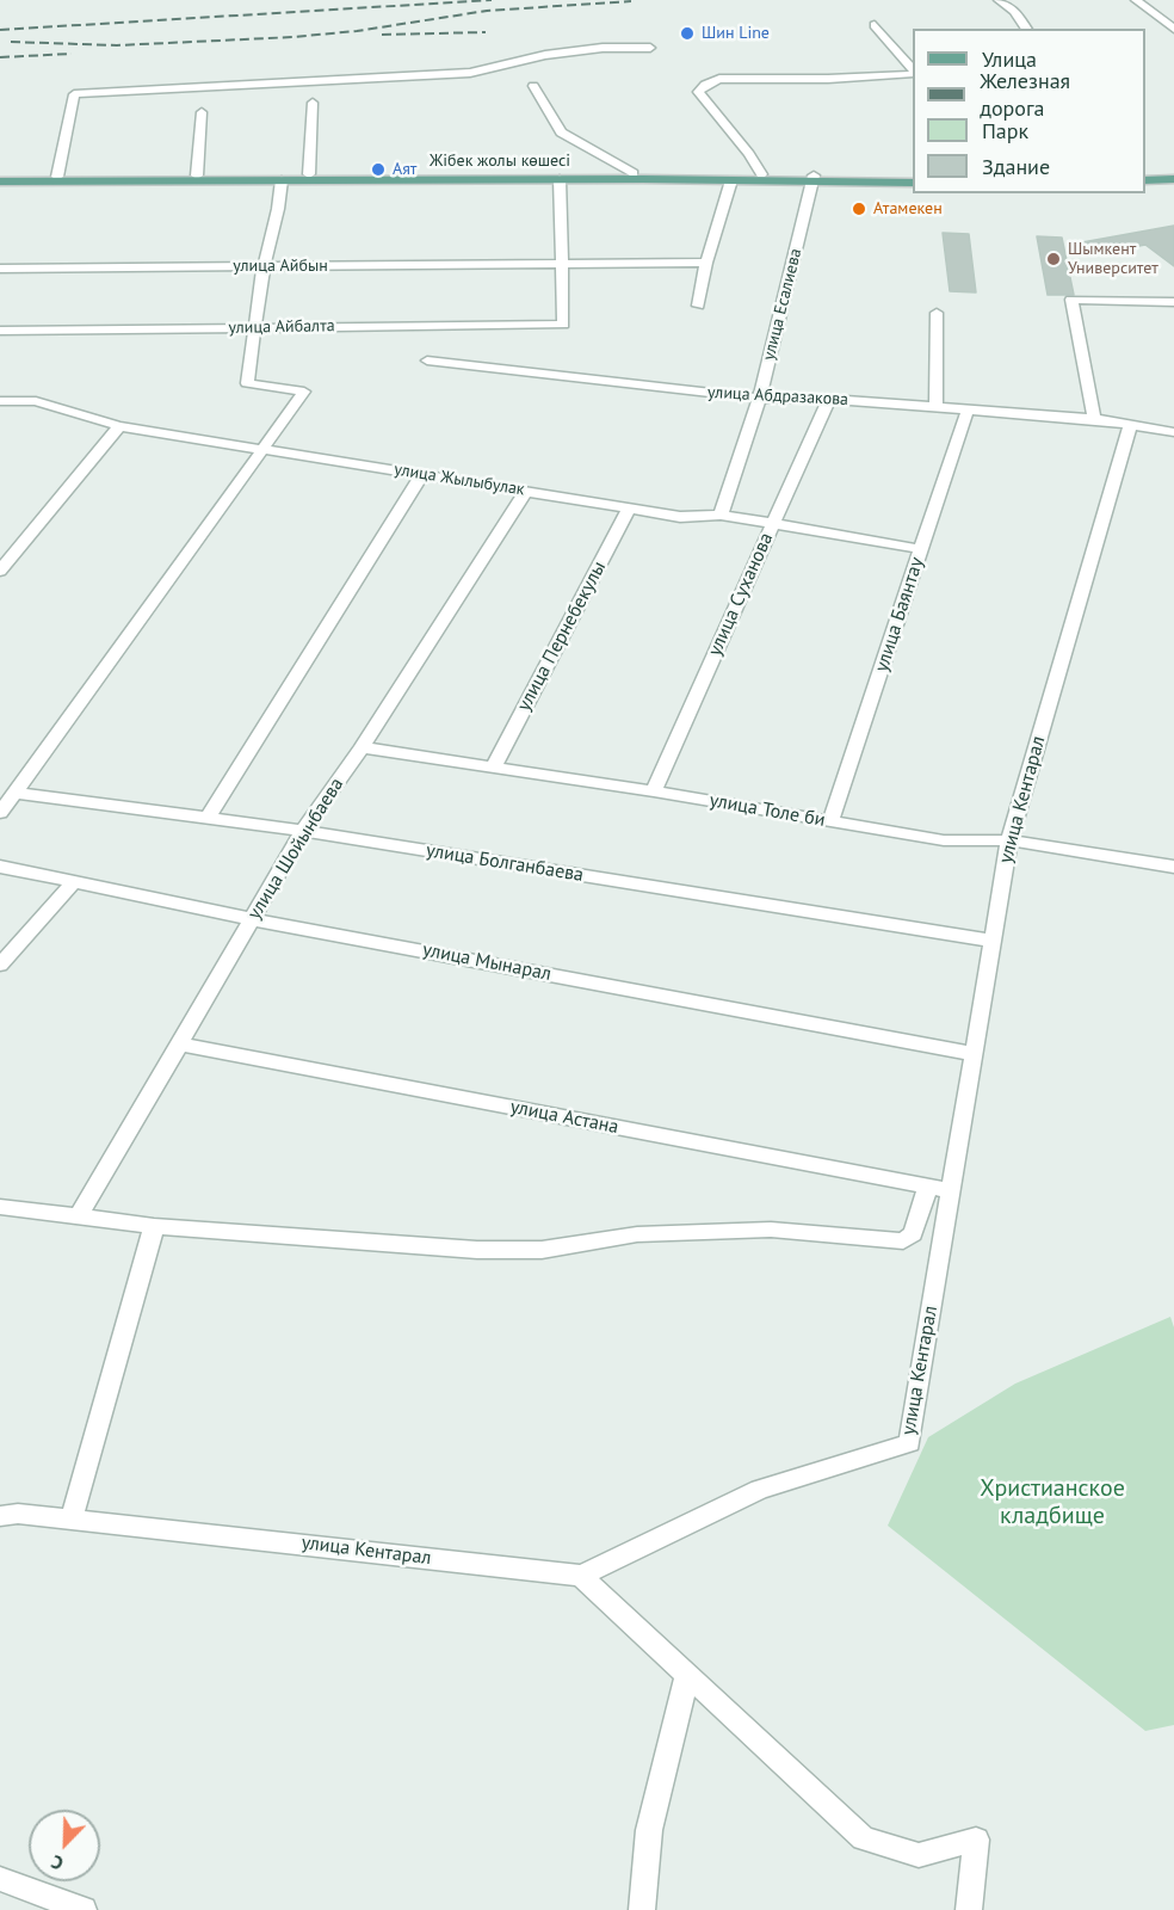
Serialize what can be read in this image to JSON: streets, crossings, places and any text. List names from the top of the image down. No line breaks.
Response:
{"streets":{"main road":["Жібек жолы көшесі"],"street":["улица Айбын","улица Есалиева","улица Айбалта","улица Абдразакова","улица Жылыбулак","улица Суханова","улица Баянтау","улица Пернебекулы","улица Кентарал","улица Толе би","улица Шойынбаева","улица Болганбаева","улица Мынарал","улица Астана"]},"crossings":[["Жібек жолы көшесі","улица Есалиева"],["улица Айбын","улица Айбалта"],["улица Есалиева","улица Абдразакова"],["улица Есалиева","улица Жылыбулак"],["улица Абдразакова","улица Суханова"],["улица Абдразакова","улица Баянтау"],["улица Абдразакова","улица Кентарал"],["улица Жылыбулак","улица Суханова"],["улица Жылыбулак","улица Баянтау"],["улица Жылыбулак","улица Пернебекулы"],["улица Жылыбулак","улица Шойынбаева"],["улица Суханова","улица Толе би"],["улица Баянтау","улица Толе би"],["улица Пернебекулы","улица Толе би"],["улица Кентарал","улица Толе би"],["улица Кентарал","улица Болганбаева"],["улица Кентарал","улица Мынарал"],["улица Кентарал","улица Астана"],["улица Толе би","улица Шойынбаева"],["улица Шойынбаева","улица Болганбаева"],["улица Шойынбаева","улица Мынарал"],["улица Шойынбаева","улица Астана"]],"parks":["Христианское кладбище"],"places":["Шин Line","Аят","Атамекен","Шымкент Университет"],"legend":["Улица","Железная дорога","Парк","Здание"],"north":"bottom left"}
